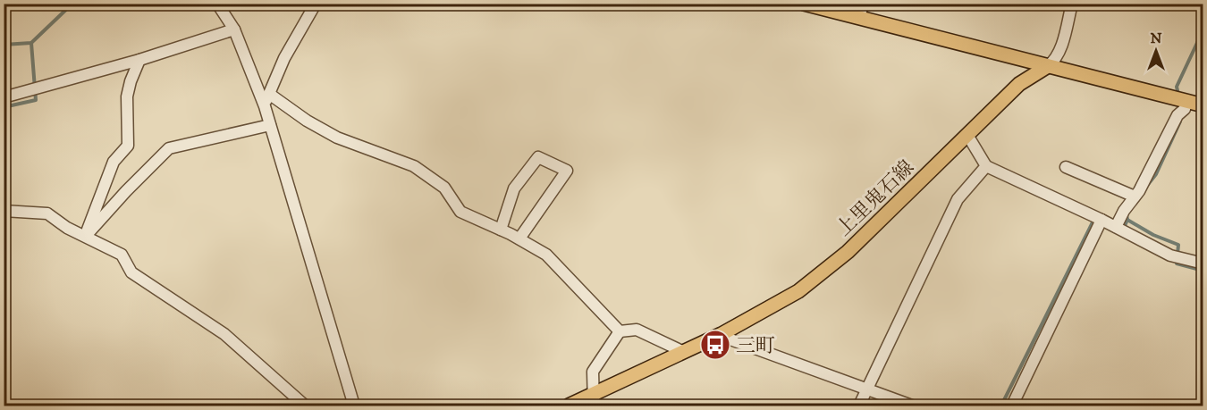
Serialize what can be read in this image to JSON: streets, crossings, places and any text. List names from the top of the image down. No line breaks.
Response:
{"streets":{"main road":["上里鬼石線"]},"places":{"bus stop":["三町"]},"north":"top"}
